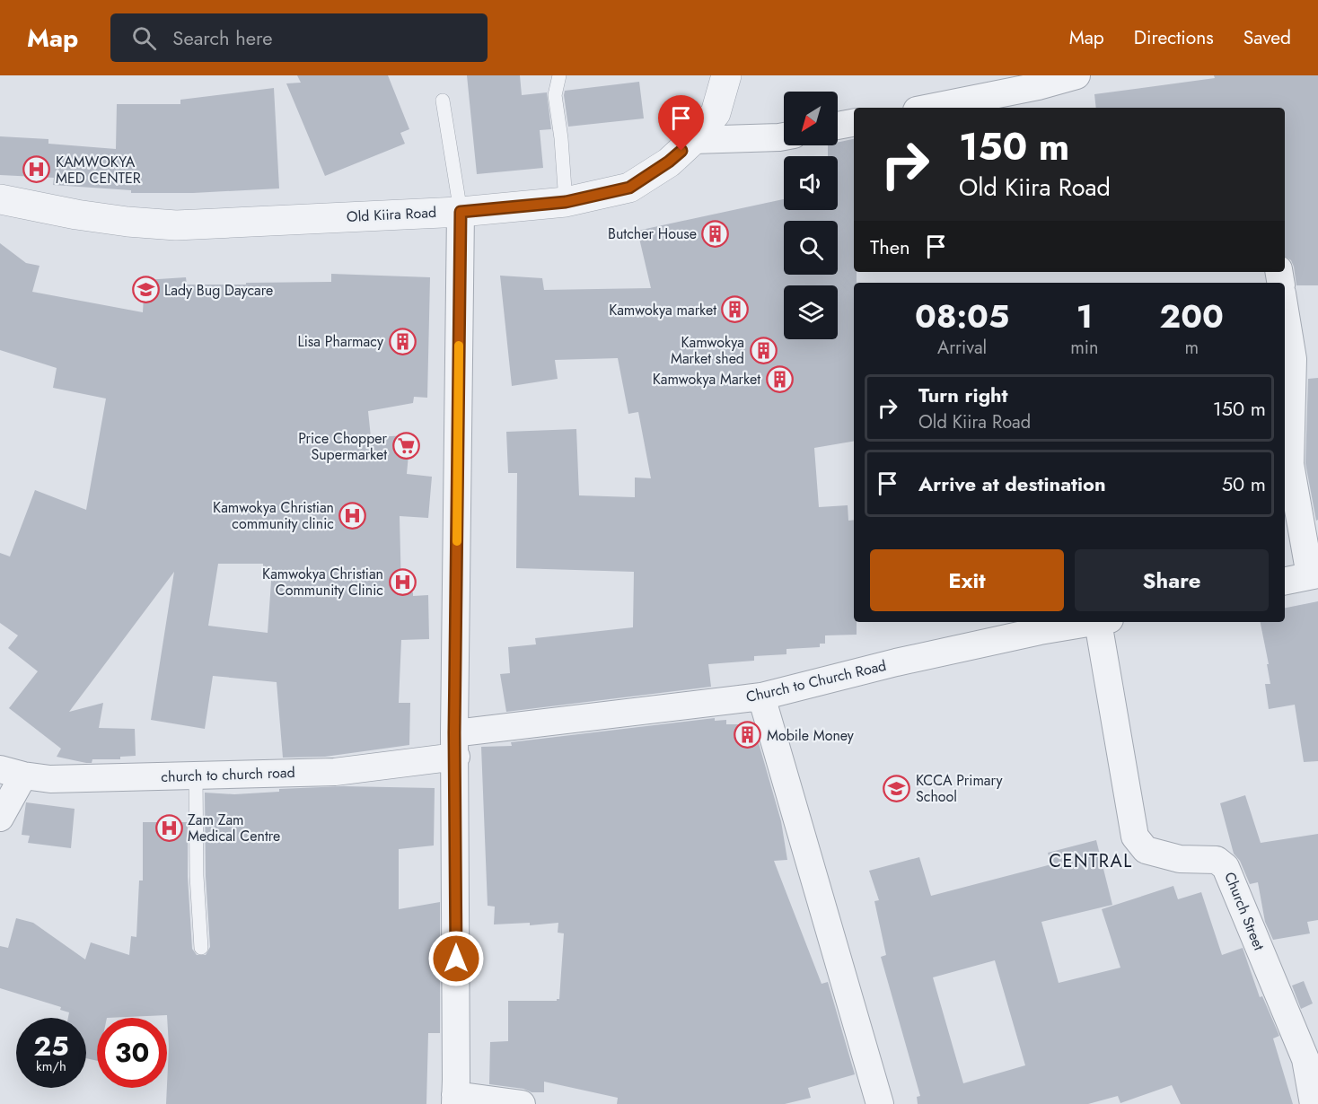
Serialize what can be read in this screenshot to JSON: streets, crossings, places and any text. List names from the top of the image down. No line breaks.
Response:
{"streets":{"street":["Old Kiira Road","Church to Church Road","church to church road","Church Street"]},"crossings":[["Church to Church Road","church to church road"]],"districts":["CENTRAL"],"places":{"hospital":["KAMWOKYA MED CENTER","Kamwokya Christian community clinic","Kamwokya Christian Community Clinic","Zam Zam Medical Centre"],"building":["Butcher House","Kamwokya market","Lisa Pharmacy","Kamwokya Market shed","Kamwokya Market","Mobile Money"],"school or university":["Lady Bug Daycare","KCCA Primary School"],"supermarket":["Price Chopper Supermarket"]},"north":"bottom left","page":{"header":"Map","search":"Search here","nav":["Map","Directions","Saved"],"turn":["150 m","Old Kiira Road"],"then":"Then","eta":["08:05","Arrival","1","min","200","m"],"list":[{"name":"Turn right","note":"Old Kiira Road","value":"150 m"},{"name":"Arrive at destination","value":"50 m"}],"buttons":["Exit","Share"],"speed":"25 km/h","limit":"30"}}
